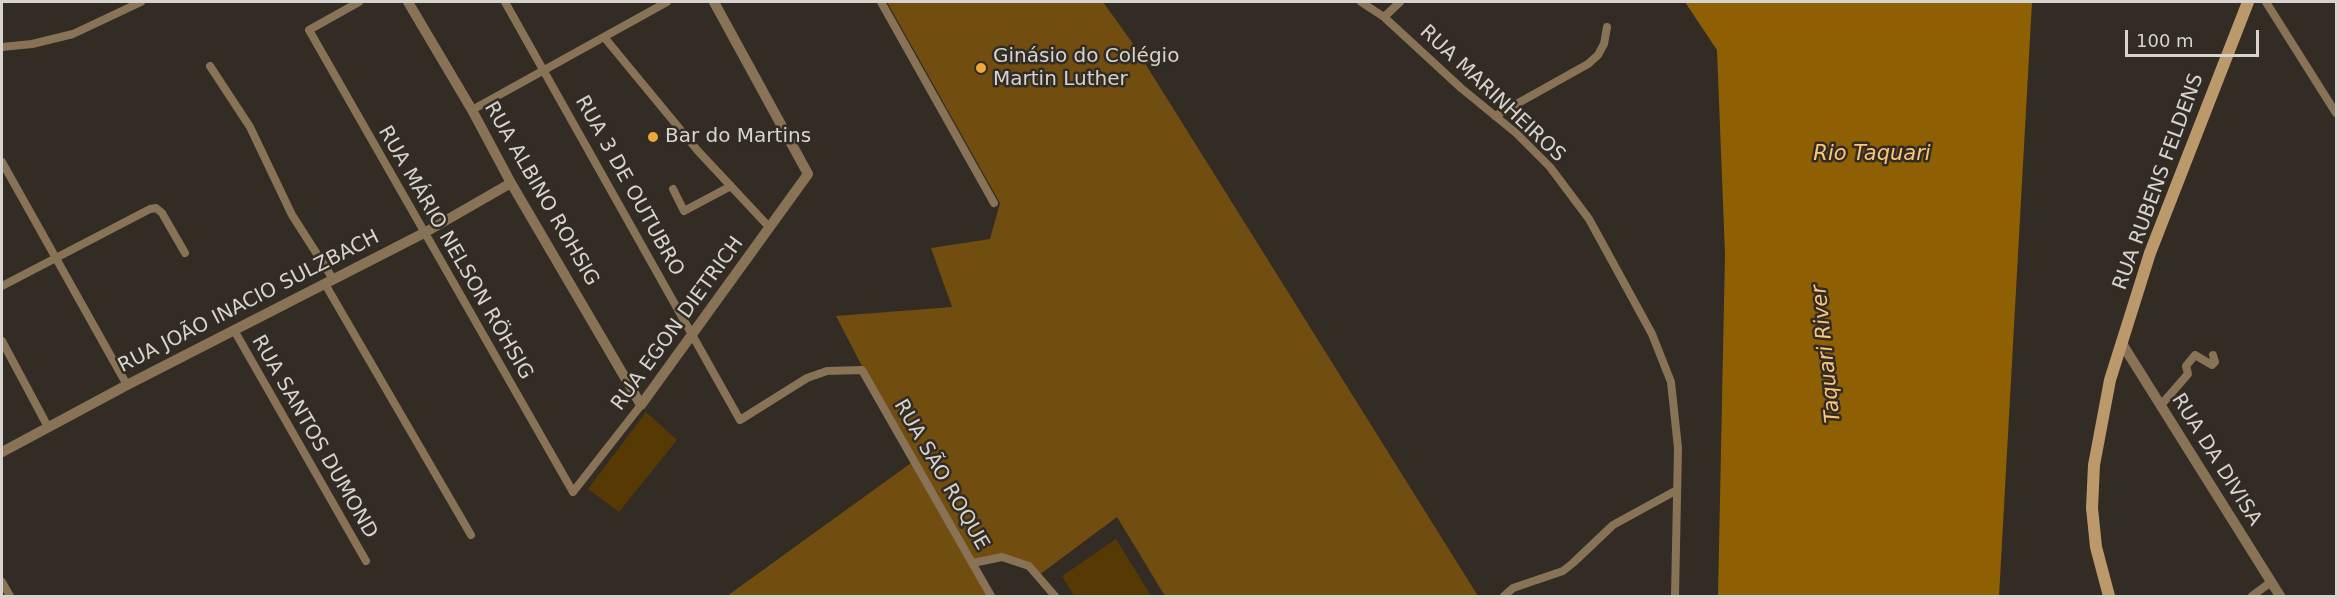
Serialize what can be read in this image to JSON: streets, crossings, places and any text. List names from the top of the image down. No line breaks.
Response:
{"streets":{"main road":["RUA RUBENS FELDENS"],"street":["RUA MARINHEIROS","RUA 3 DE OUTUBRO","RUA ALBINO ROHSIG","RUA MÁRIO NELSON RÖHSIG","RUA JOÃO INACIO SULZBACH","RUA EGON DIETRICH","RUA SANTOS DUMOND","RUA DA DIVISA","RUA SÃO ROQUE"]},"crossings":[["RUA RUBENS FELDENS","RUA DA DIVISA"],["RUA 3 DE OUTUBRO","RUA EGON DIETRICH"],["RUA 3 DE OUTUBRO","RUA SÃO ROQUE"],["RUA ALBINO ROHSIG","RUA JOÃO INACIO SULZBACH"],["RUA ALBINO ROHSIG","RUA EGON DIETRICH"],["RUA MÁRIO NELSON RÖHSIG","RUA JOÃO INACIO SULZBACH"],["RUA MÁRIO NELSON RÖHSIG","RUA EGON DIETRICH"],["RUA JOÃO INACIO SULZBACH","RUA SANTOS DUMOND"]],"water":["Rio Taquari","Taquari River"],"places":["Ginásio do Colégio Martin Luther","Bar do Martins"],"scale_bar":"100 m"}
